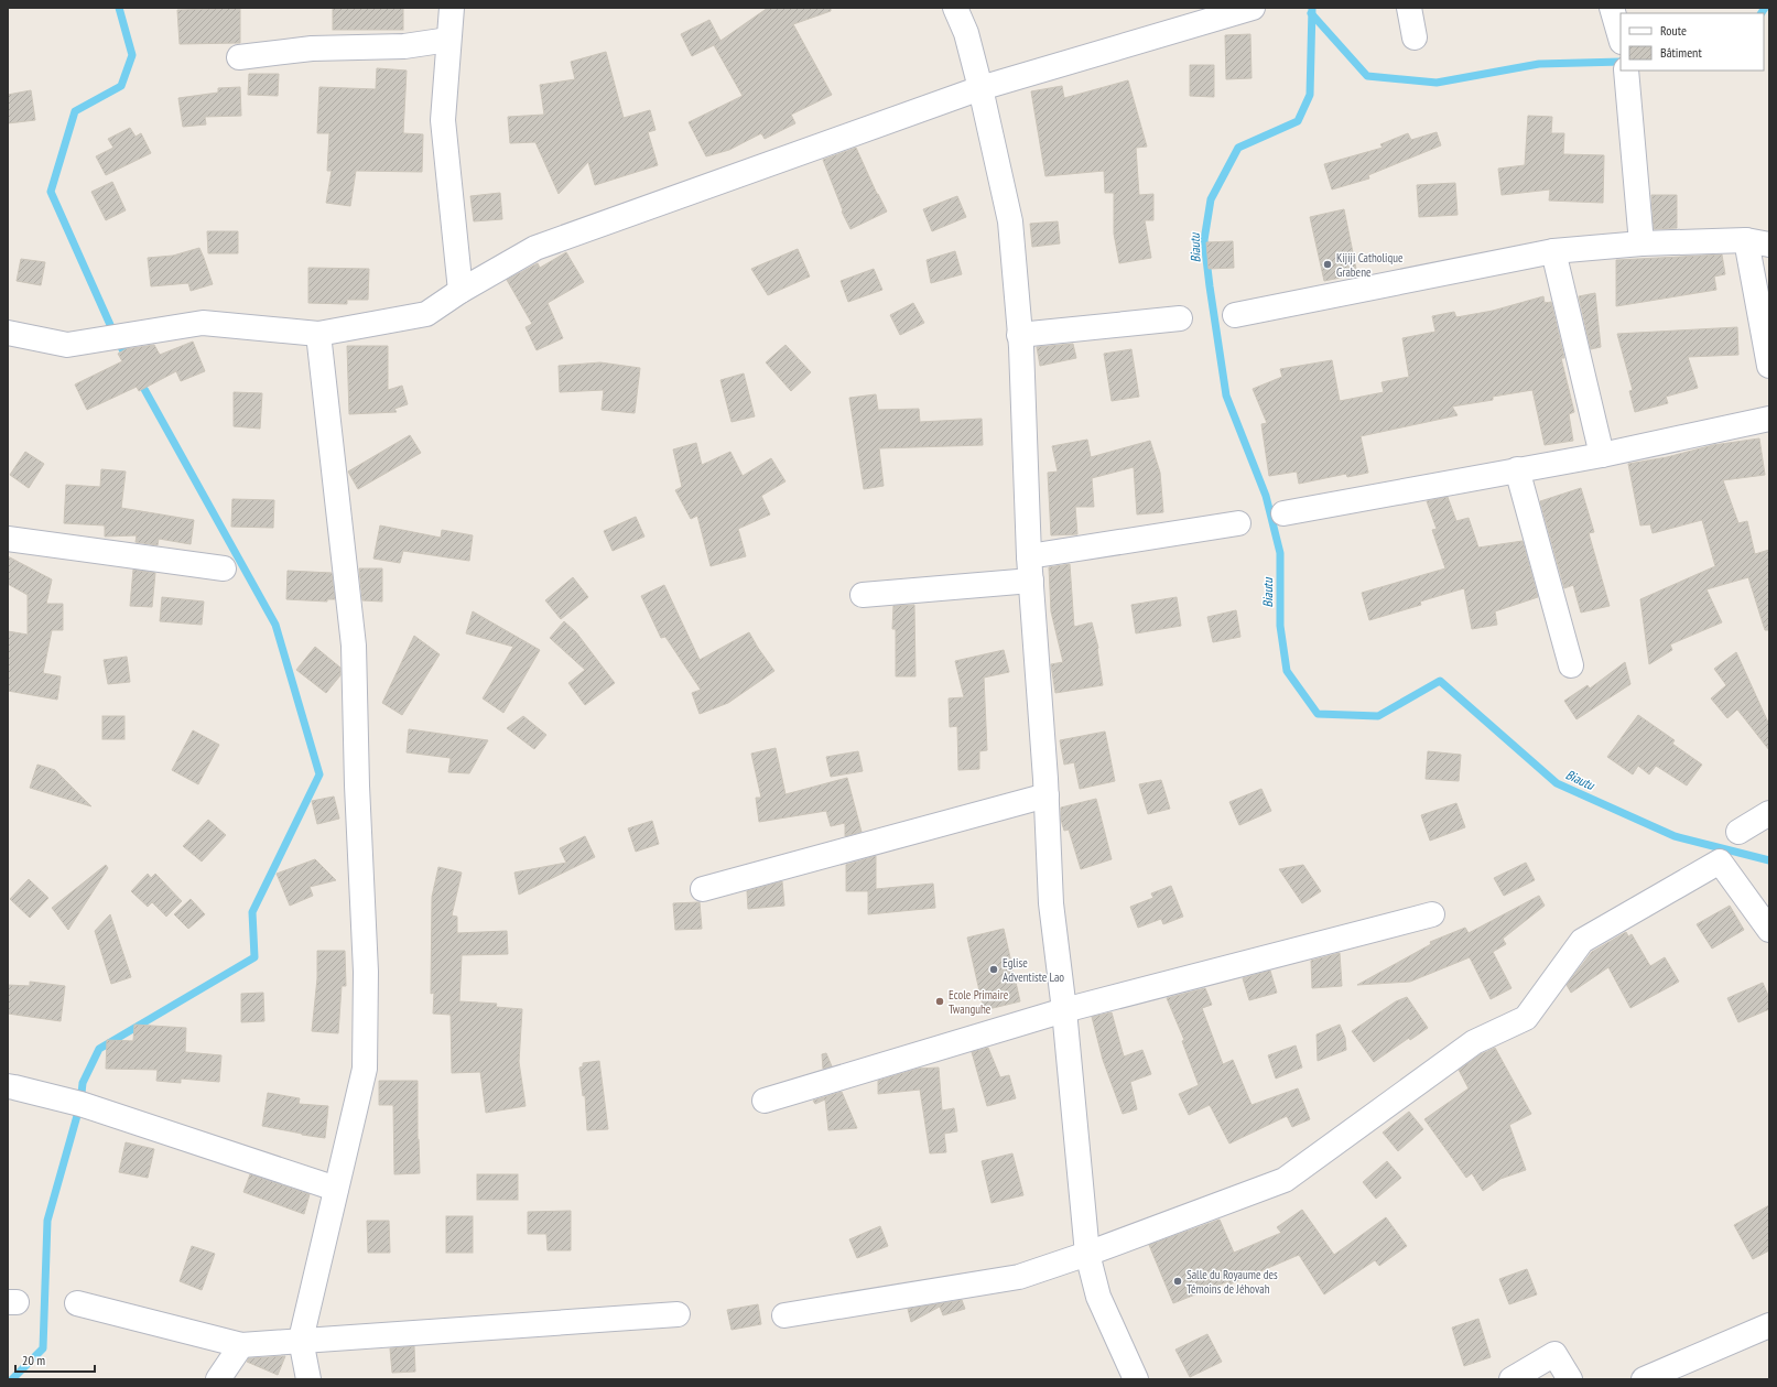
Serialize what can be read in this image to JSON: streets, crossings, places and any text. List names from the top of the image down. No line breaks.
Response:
{"water":["Biautu"],"places":["Kijiji Catholique Grabene","Eglise Adventiste Lao","Ecole Primaire Twanguhe","Salle du Royaume des Témoins de Jéhovah"],"legend":["Route","Bâtiment"],"scale_bar":"20 m"}
